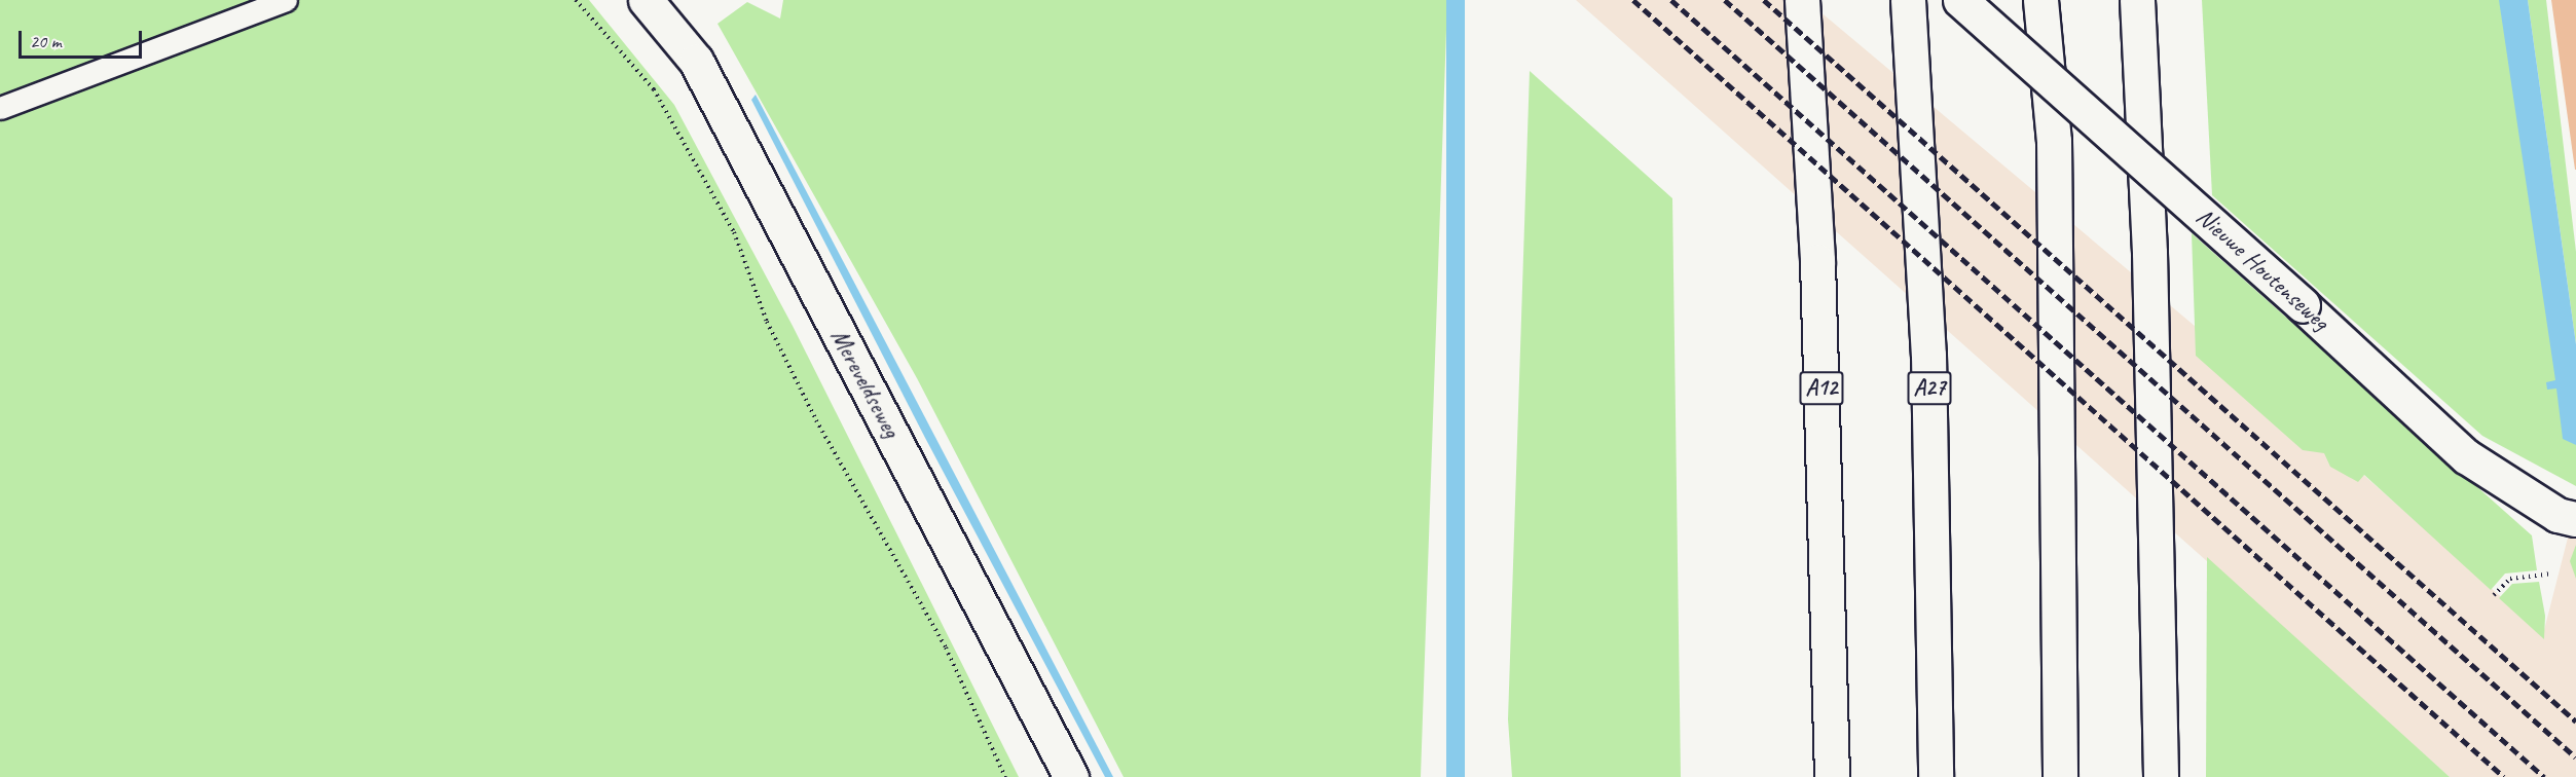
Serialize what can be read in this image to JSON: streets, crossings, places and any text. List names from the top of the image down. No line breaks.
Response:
{"streets":{"main road":["Nieuwe Houtenseweg","Mereveldseweg","A12","A27"]},"scale_bar":"20 m"}
